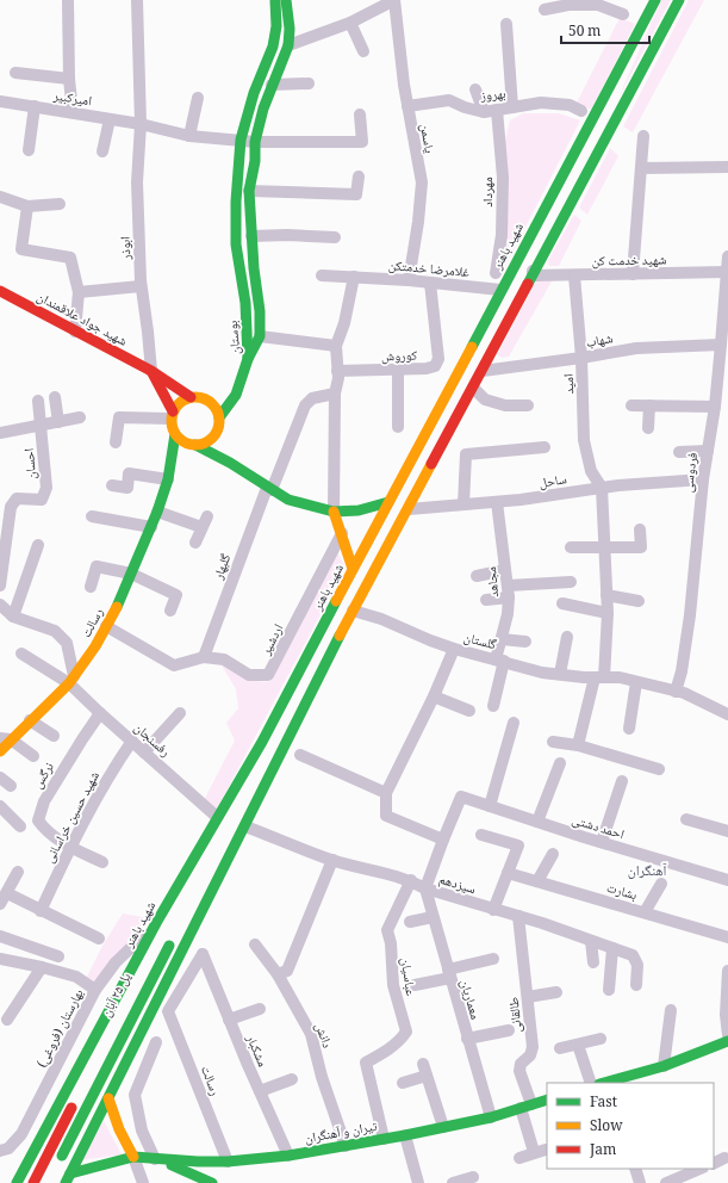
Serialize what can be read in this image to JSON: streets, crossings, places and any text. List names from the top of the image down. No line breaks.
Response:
{"streets":{"main road":["شهید باهنر","شهید جواد علاقمندان","بوستان","رسالت","پل ۲۵ آبان","تیران و آهنگران"],"street":["بهروز","امیرکبیر","یاسمن","مهرداد","ابوذر","شهید خدمت کن","غلامرضا خدمتکن","شهاب","کوروش","امید","احسان","فردوسی","ساحل","گلبهار","مجاهد","اردشیر","گلستان","رفسنجان","نرگس","شهید حسین خراسانی","احمد دشتی","سیزدهم","بشارت","عباسیان","معماریان","طالقانی","بهارستان (فروغی)","دانش","مشکبار"]},"crossings":[["بهروز","یاسمن"],["بهروز","مهرداد"],["امیرکبیر","ابوذر"],["امیرکبیر","بوستان"],["یاسمن","غلامرضا خدمتکن"],["شهید باهنر","غلامرضا خدمتکن"],["شهید باهنر","رفسنجان"],["شهید باهنر","بهارستان (فروغی)"],["ابوذر","شهید جواد علاقمندان"],["شهید خدمت کن","امید"],["شهید خدمت کن","فردوسی"],["غلامرضا خدمتکن","کوروش"],["شهاب","امید"],["شهاب","فردوسی"],["امید","ساحل"],["فردوسی","ساحل"],["فردوسی","گلستان"],["ساحل","مجاهد"],["گلبهار","اردشیر"],["مجاهد","گلستان"],["رسالت","اردشیر"],["رسالت","رفسنجان"],["رسالت","مشکبار"],["رسالت","تیران و آهنگران"],["رفسنجان","نرگس"],["رفسنجان","شهید حسین خراسانی"],["نرگس","شهید حسین خراسانی"],["سیزدهم","عباسیان"],["سیزدهم","معماریان"],["سیزدهم","طالقانی"],["عباسیان","تیران و آهنگران"],["معماریان","تیران و آهنگران"],["طالقانی","تیران و آهنگران"],["دانش","تیران و آهنگران"],["مشکبار","تیران و آهنگران"]],"districts":["آهنگران"],"legend":["Fast","Slow","Jam"],"scale_bar":"50 m"}
